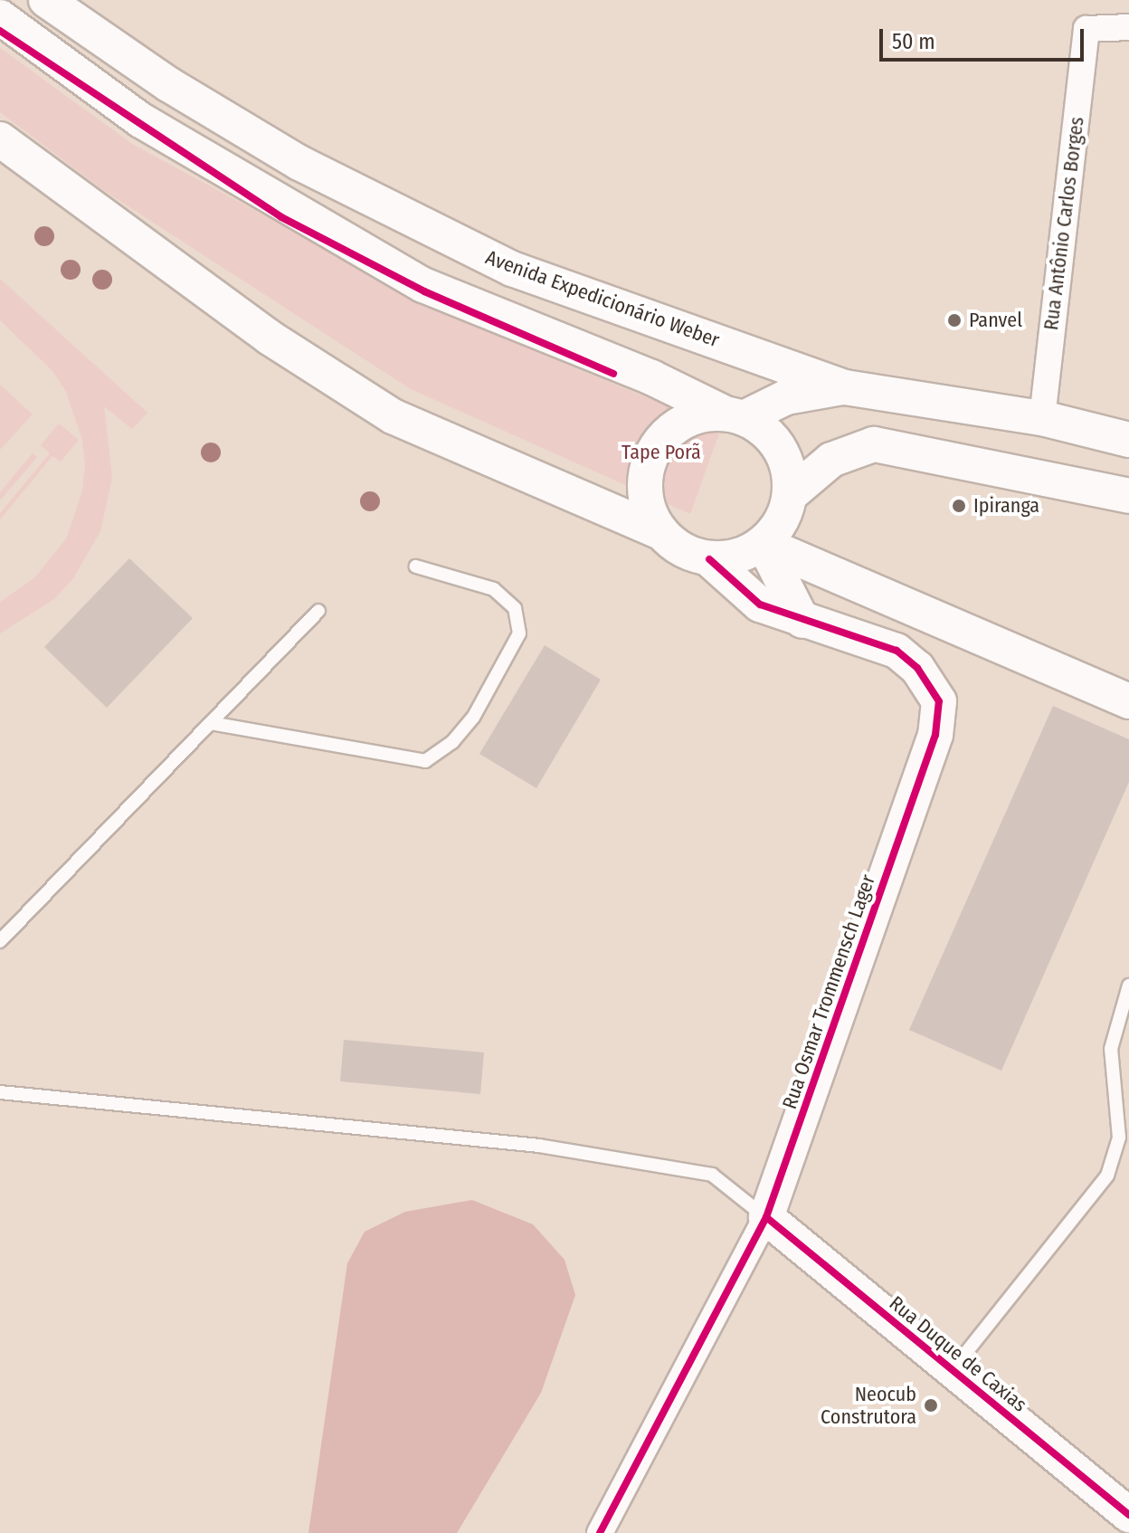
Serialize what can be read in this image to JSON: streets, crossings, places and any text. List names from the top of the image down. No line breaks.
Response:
{"streets":{"main road":["Avenida Expedicionário Weber","Rua Osmar Trommensch Lager","Rua Duque de Caxias"],"street":["Rua Antônio Carlos Borges"]},"crossings":[["Rua Antônio Carlos Borges","Avenida Expedicionário Weber"],["Rua Osmar Trommensch Lager","Rua Duque de Caxias"]],"parks":["Tape Porã"],"places":["Panvel","Ipiranga","Neocub Construtora"],"scale_bar":"50 m"}
